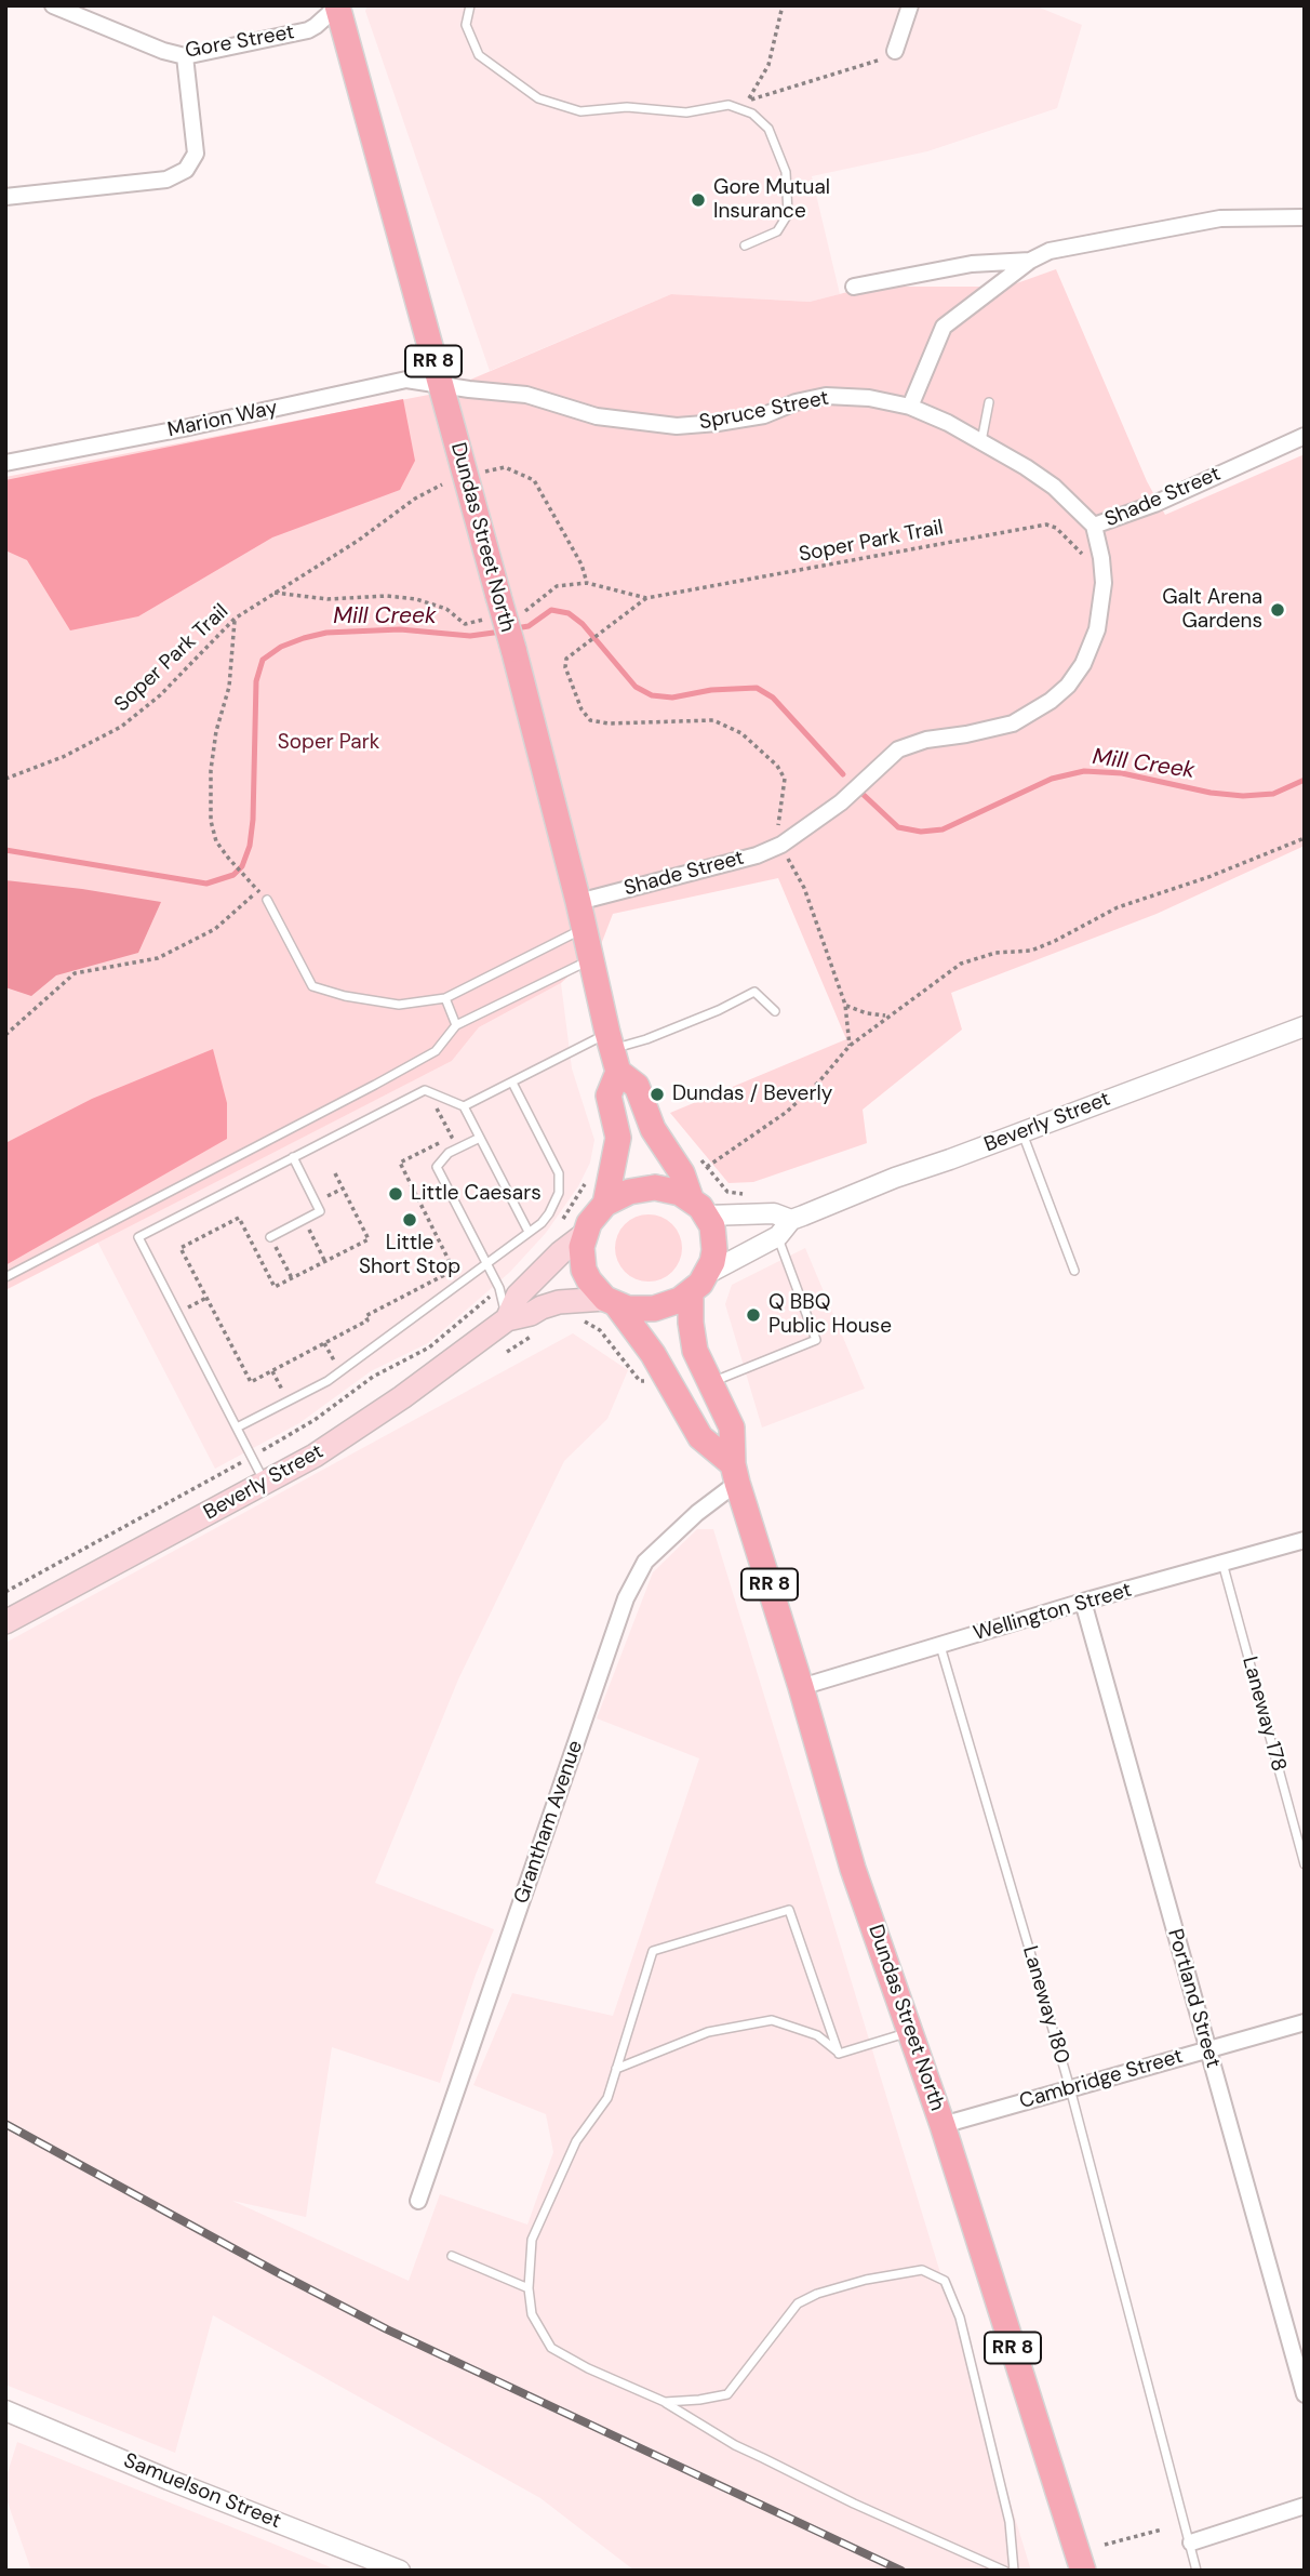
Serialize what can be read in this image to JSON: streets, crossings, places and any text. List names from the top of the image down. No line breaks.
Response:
{"streets":{"main road":["RR 8","Dundas Street North","Beverly Street"],"street":["Gore Street","Spruce Street","Marion Way","Shade Street","Wellington Street","Grantham Avenue","Portland Street","Cambridge Street","Samuelson Street"],"lane":["Laneway 178","Laneway 180"],"path":["Soper Park Trail"]},"crossings":[["Gore Street","Dundas Street North"],["Spruce Street","Marion Way"],["Spruce Street","Shade Street"],["Spruce Street","Dundas Street North"],["Marion Way","Dundas Street North"],["Shade Street","Dundas Street North"],["Dundas Street North","Beverly Street"],["Dundas Street North","Wellington Street"],["Dundas Street North","Grantham Avenue"],["Dundas Street North","Cambridge Street"],["Wellington Street","Laneway 178"],["Wellington Street","Portland Street"],["Wellington Street","Laneway 180"],["Portland Street","Cambridge Street"],["Laneway 180","Cambridge Street"]],"water":["Mill Creek"],"parks":["Soper Park"],"places":["Gore Mutual Insurance","Galt Arena Gardens","Dundas / Beverly","Little Caesars","Little Short Stop","Q BBQ Public House"]}
